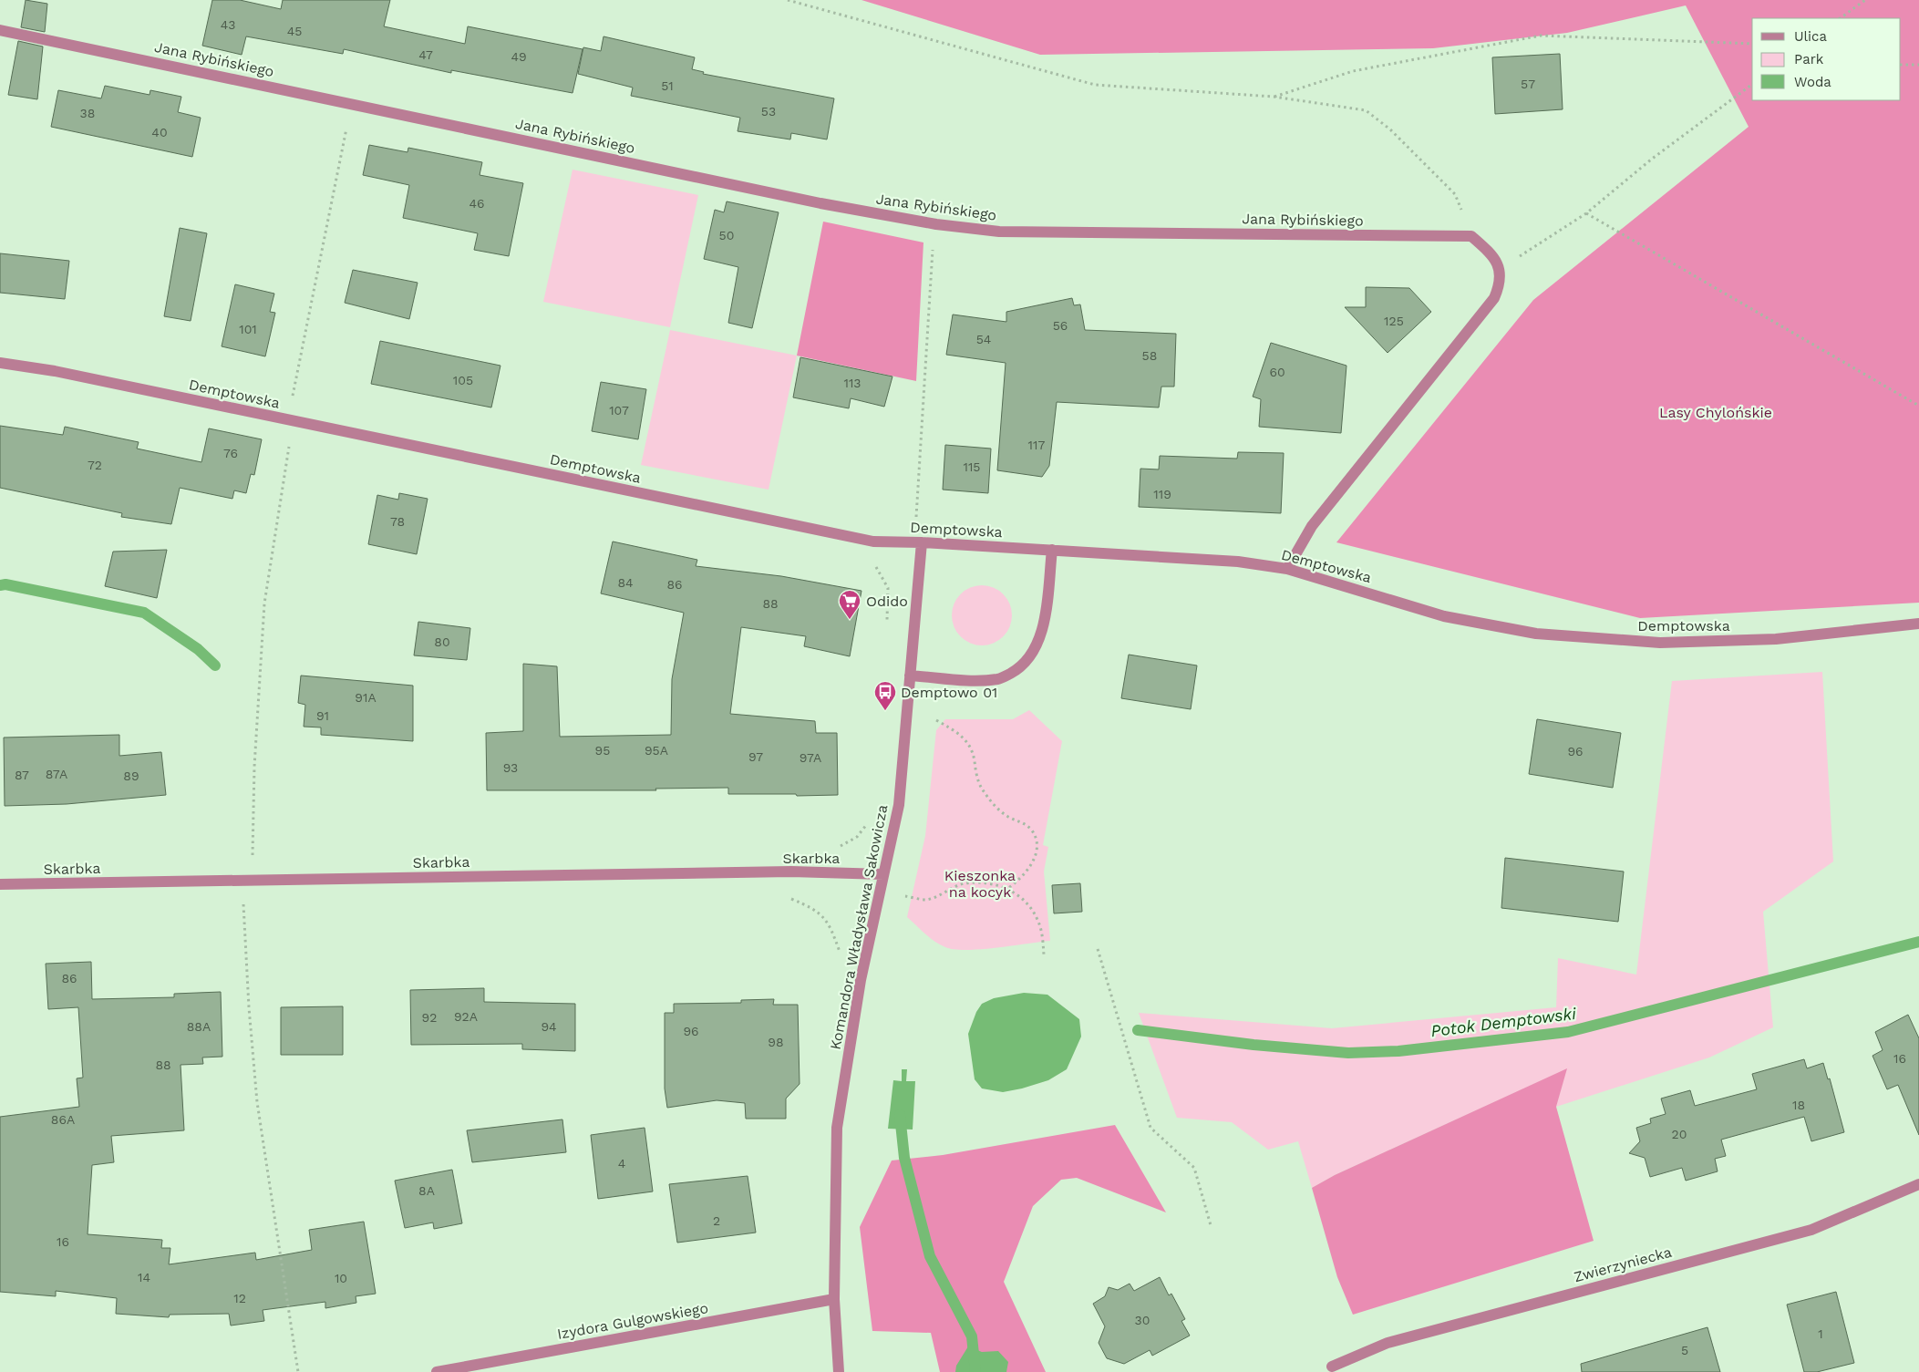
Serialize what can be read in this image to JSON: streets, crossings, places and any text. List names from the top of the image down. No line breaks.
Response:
{"streets":{"street":["Jana Rybińskiego","Demptowska","Skarbka","Komandora Władysława Sakowicza","Zwierzyniecka","Izydora Gulgowskiego"]},"crossings":[["Demptowska","Komandora Władysława Sakowicza"],["Skarbka","Komandora Władysława Sakowicza"],["Komandora Władysława Sakowicza","Izydora Gulgowskiego"]],"water":["Potok Demptowski"],"parks":["Lasy Chylońskie","Kieszonka na kocyk"],"places":{"supermarket":["Odido"],"bus stop":["Demptowo 01"]},"house_numbers":["43","45","47","49","57","51","53","38","40","46","50","125","56","101","54","58","60","105","113","107","117","76","72","115","119","78","84","86","88","80","91A","91","95","95A","96","97","97A","93","87A","87","89","86","92A","92","88A","94","96","98","16","88","18","86A","20","4","8A","2","16","14","10","12","30","1","5"],"legend":["Ulica","Park","Woda"]}
